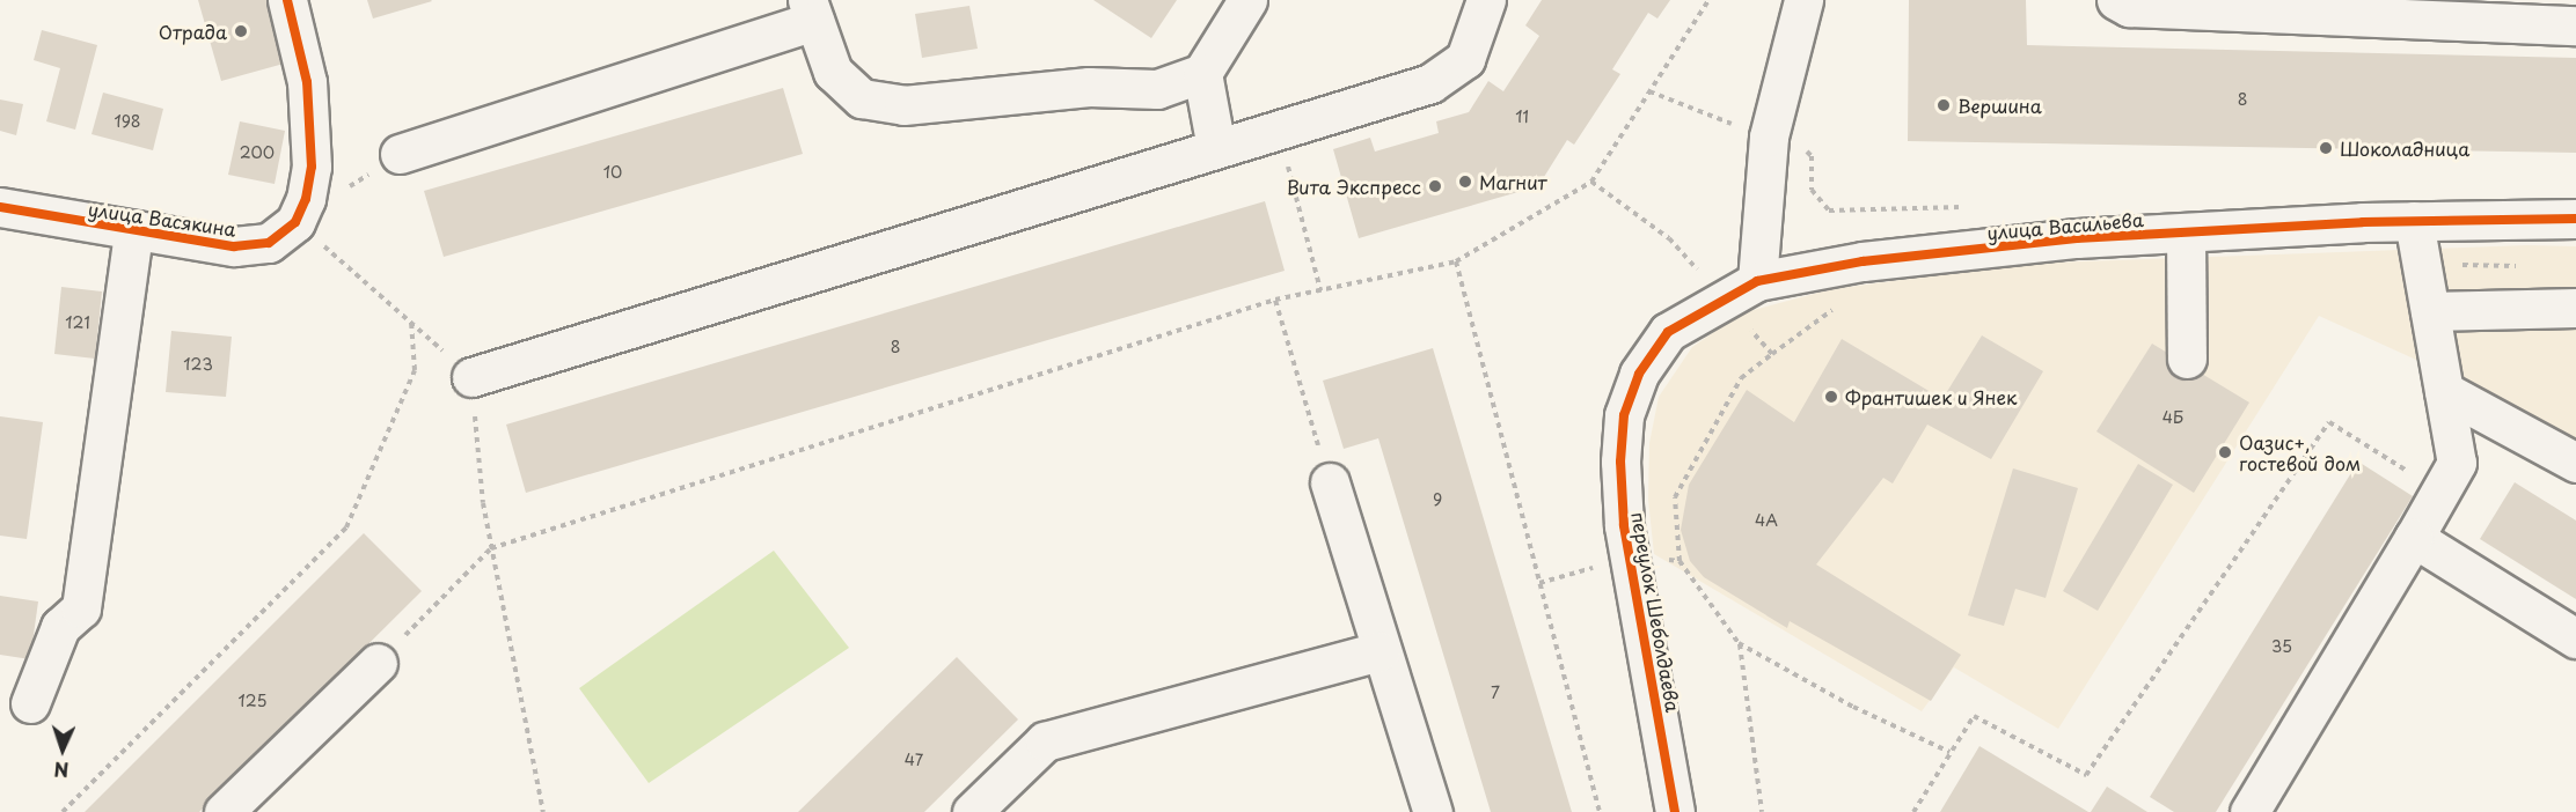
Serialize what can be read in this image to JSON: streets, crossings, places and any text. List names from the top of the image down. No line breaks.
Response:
{"streets":{"street":["улица Васякина","улица Васильева","переулок Шеболдаева"]},"crossings":[["улица Васильева","переулок Шеболдаева"]],"places":["Отрада","Вершина","Шоколадница","Магнит","Вита Экспресс","Франтишек и Янек","Оазис+, гостевой дом"],"house_numbers":["8","11","198","200","10","121","8","123","4Б","9","4А","35","7","125","47"],"north":"bottom"}
